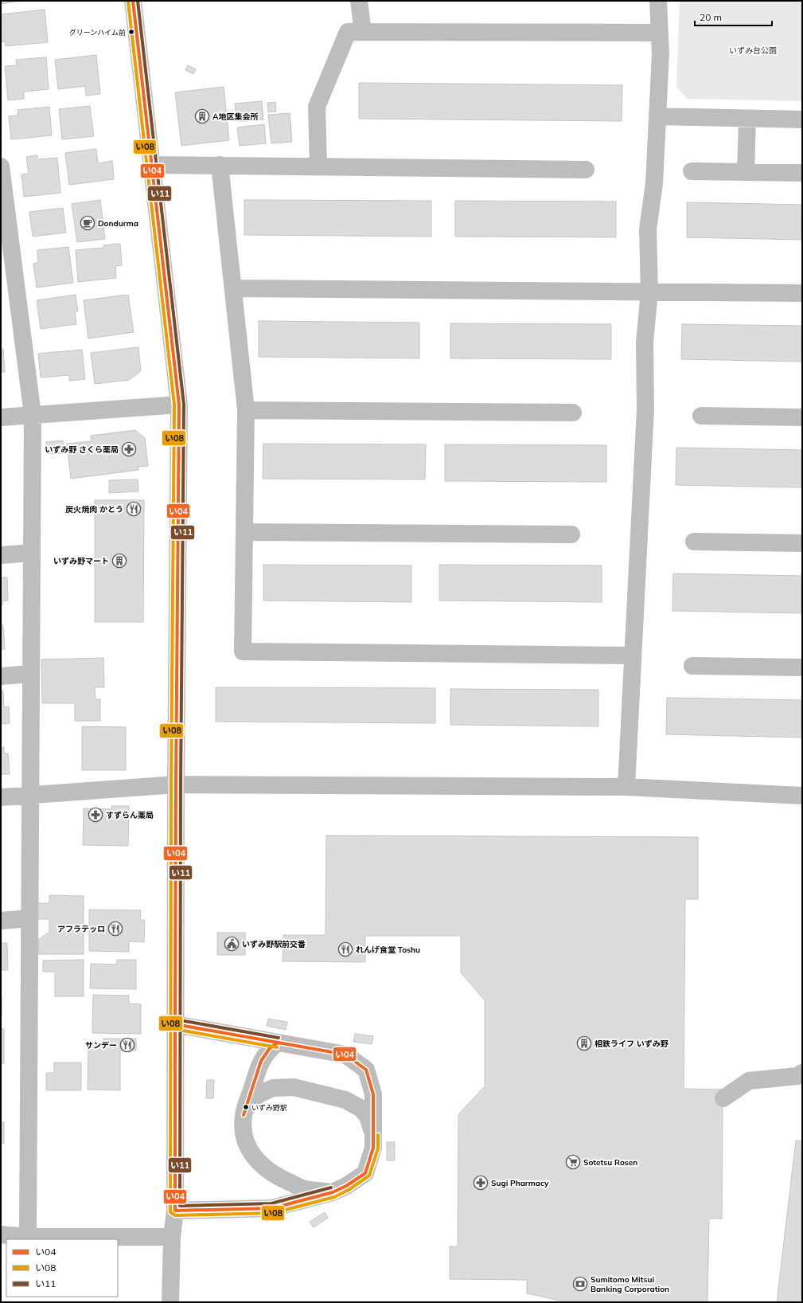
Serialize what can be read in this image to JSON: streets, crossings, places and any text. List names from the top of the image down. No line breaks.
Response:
{"parks":["いずみ台公園"],"places":{"other":["グリーンハイム前","いずみ野駅"],"building":["A地区集会所","いずみ野マート","相鉄ライフ いずみ野"],"cafe":["Dondurma"],"pharmacy":["いずみ野 さくら薬局","すずらん薬局","Sugi Pharmacy"],"restaurant":["炭火焼肉 かとう","アフラテッロ","れんげ食堂 Toshu","サンデー"],"public building":["いずみ野駅前交番"],"supermarket":["Sotetsu Rosen"],"bank":["Sumitomo Mitsui Banking Corporation"]},"lines":["transit line い04","transit line い11","transit line い08"],"legend":["い04","い08","い11"],"scale_bar":"20 m"}
